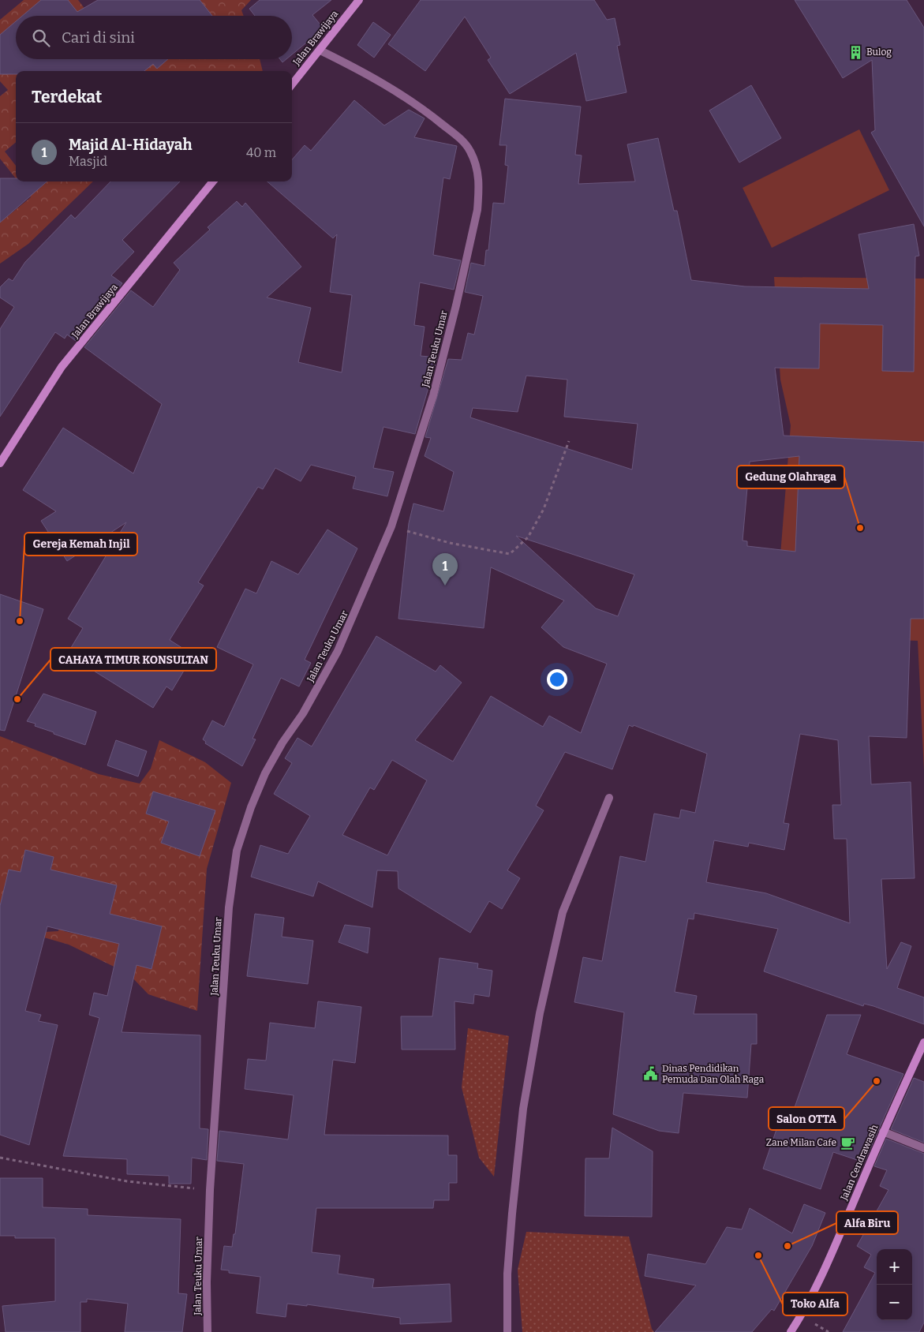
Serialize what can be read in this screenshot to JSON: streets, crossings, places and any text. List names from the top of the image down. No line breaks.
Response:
{"streets":{"main road":["Jalan Brawijaya","Jalan Cendrawasih"],"street":["Jalan Teuku Umar"]},"crossings":[["Jalan Brawijaya","Jalan Teuku Umar"]],"places":{"building":["Bulog"],"other":["Gedung Olahraga","Gereja Kemah Injil","CAHAYA TIMUR KONSULTAN","Salon OTTA","Alfa Biru","Toko Alfa"],"public building":["Dinas Pendidikan Pemuda Dan Olah Raga"],"cafe":["Zane Milan Cafe"]},"page":{"search":"Cari di sini","heading":"Terdekat","list":[{"mark":"1","name":"Majid Al-Hidayah","note":"Masjid","value":"40 m"}],"pins":"1","map_buttons":["+","−"]}}
